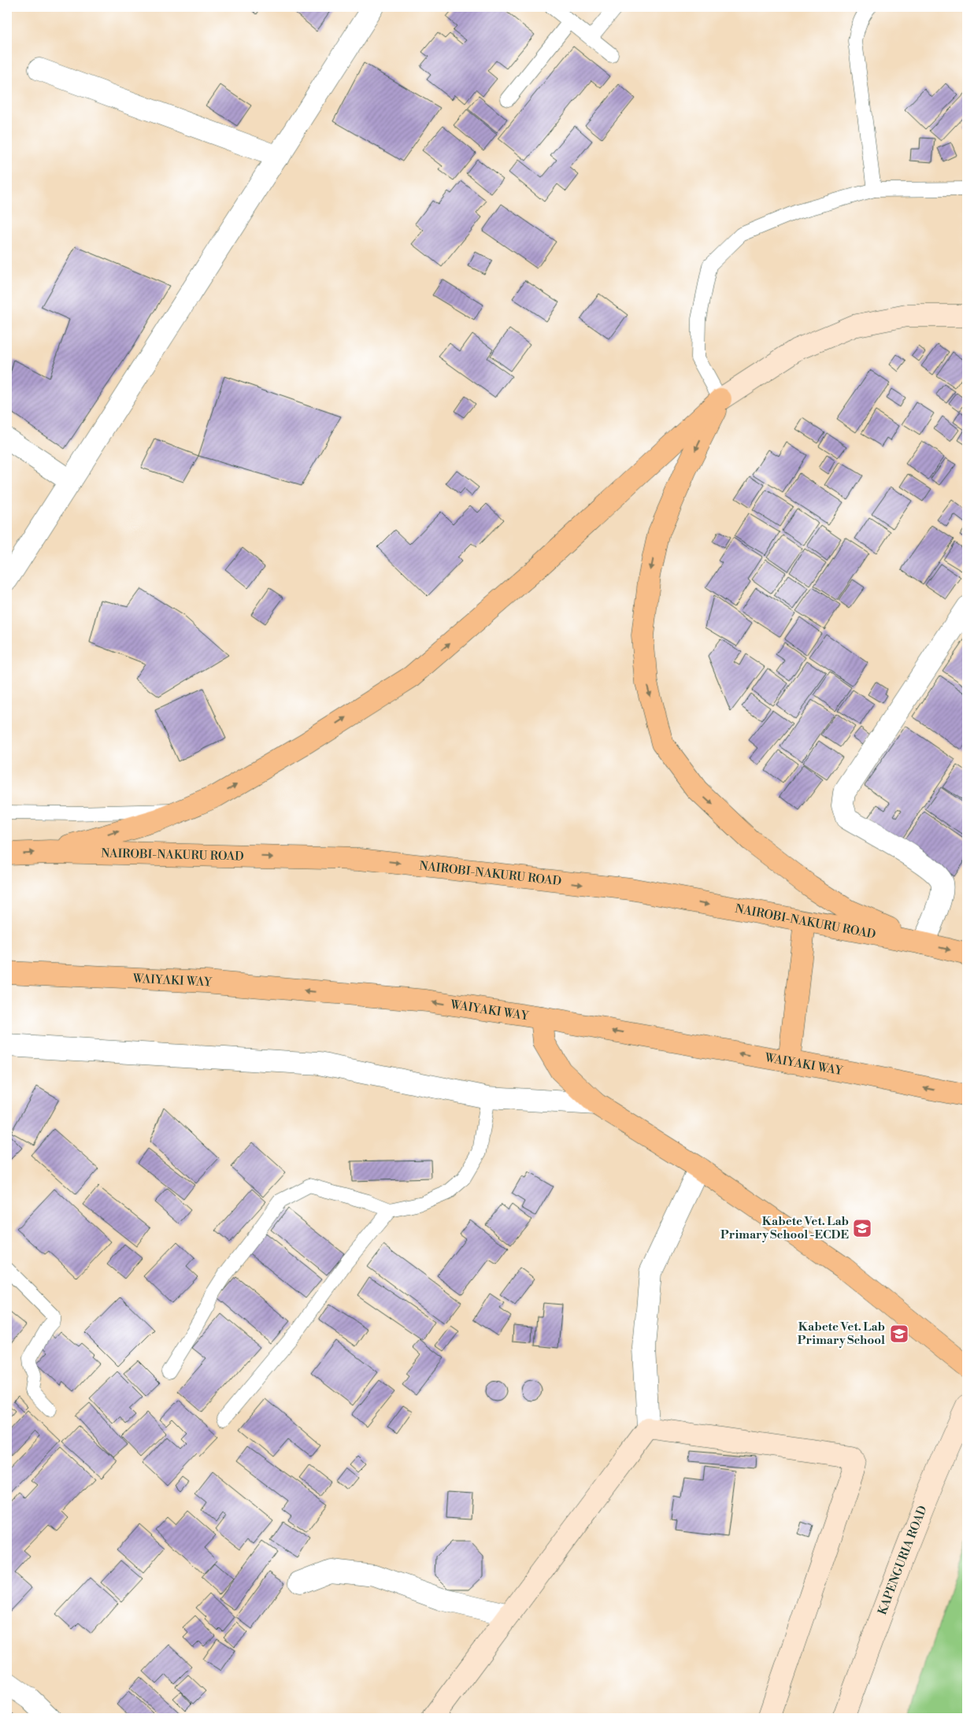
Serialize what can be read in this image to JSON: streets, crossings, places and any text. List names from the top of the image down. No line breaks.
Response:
{"streets":{"highway":["NAIROBI-NAKURU ROAD","WAIYAKI WAY"],"street":["KAPENGURIA ROAD"]},"one_way":["NAIROBI-NAKURU ROAD","WAIYAKI WAY"],"places":{"school or university":["Kabete Vet. Lab Primary School -ECDE","Kabete Vet. Lab Primary School"]}}
